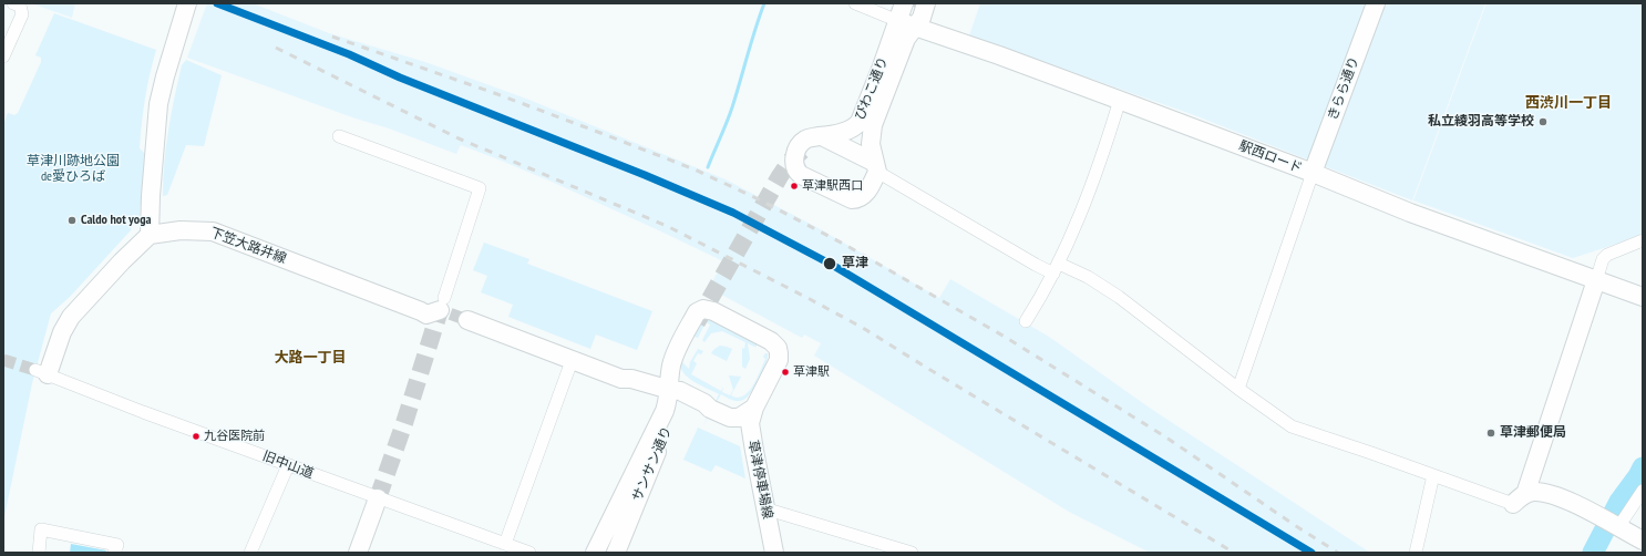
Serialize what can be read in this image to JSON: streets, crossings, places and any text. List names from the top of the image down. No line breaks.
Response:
{"streets":{"street":["びわこ通り","きらら通り","駅西ロード","下笠大路井線","サンサン通り","旧中山道","草津停車場線"]},"crossings":[["びわこ通り","駅西ロード"],["きらら通り","駅西ロード"],["サンサン通り","草津停車場線"]],"districts":["西渋川一丁目","大路一丁目"],"parks":["草津川跡地公園 de愛ひろば"],"places":["私立綾羽高等学校","草津駅西口","Caldo hot yoga","草津","草津駅","草津郵便局","九谷医院前"]}
